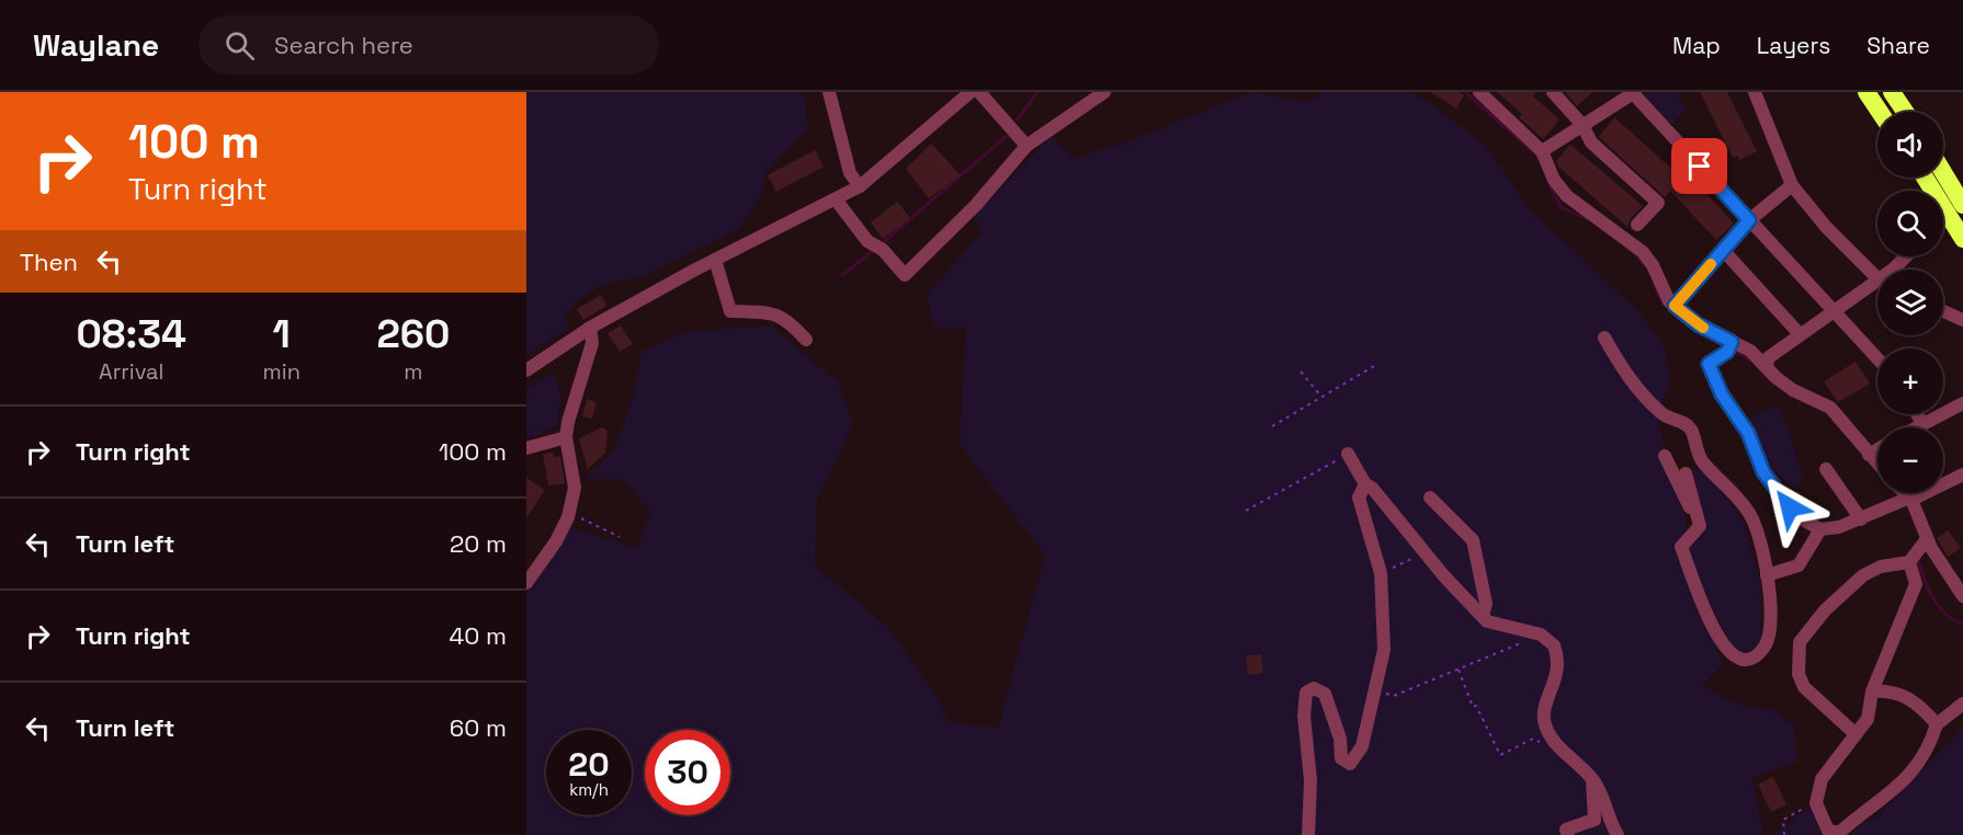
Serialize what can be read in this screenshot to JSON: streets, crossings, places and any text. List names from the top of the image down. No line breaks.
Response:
{"page":{"header":"Waylane","search":"Search here","nav":["Map","Layers","Share"],"turn":["100 m","Turn right"],"map_buttons":["+","−"],"then":"Then","eta":["08:34","Arrival","1","min","260","m"],"list":[{"name":"Turn right","value":"100 m"},{"name":"Turn left","value":"20 m"},{"name":"Turn right","value":"40 m"},{"name":"Turn left","value":"60 m"}],"speed":"20 km/h","limit":"30"}}
